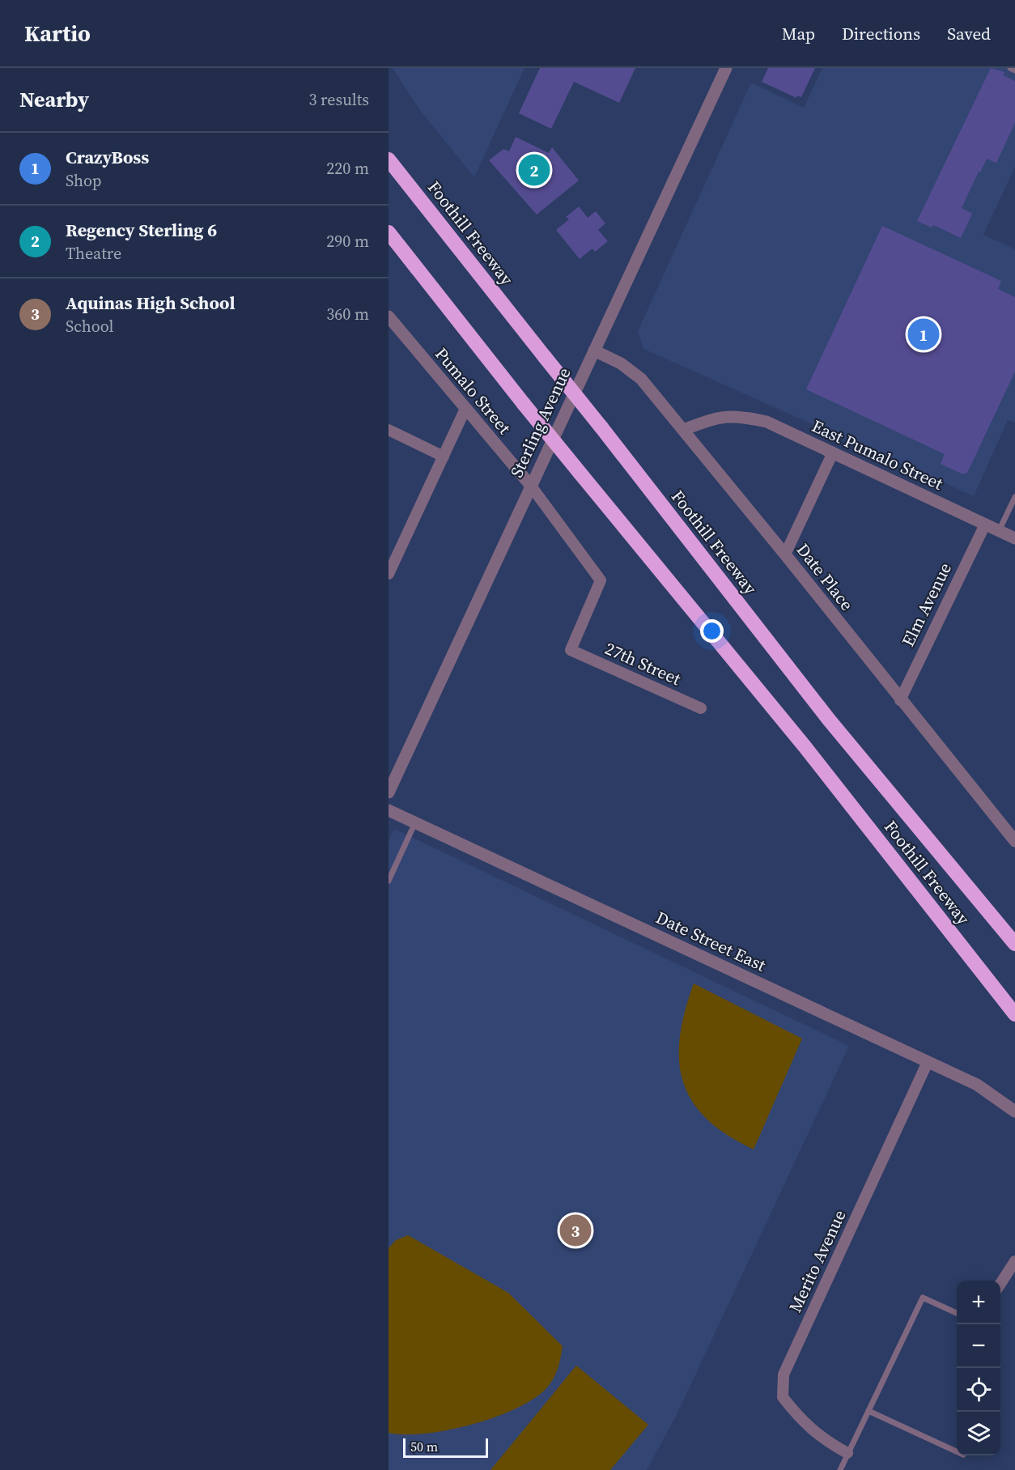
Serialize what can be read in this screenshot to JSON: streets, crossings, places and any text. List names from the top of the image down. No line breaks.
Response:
{"streets":{"highway":["Foothill Freeway"],"street":["Pumalo Street","Sterling Avenue","East Pumalo Street","Date Place","Elm Avenue","27th Street","Date Street East","Merito Avenue"]},"crossings":[["Pumalo Street","Sterling Avenue"],["Pumalo Street","27th Street"],["Sterling Avenue","Date Place"],["East Pumalo Street","Date Place"],["East Pumalo Street","Elm Avenue"],["Date Place","Elm Avenue"],["Date Street East","Merito Avenue"]],"scale_bar":"50 m","page":{"header":"Kartio","nav":["Map","Directions","Saved"],"heading":["Nearby","3 results"],"list":[{"mark":"1","name":"CrazyBoss","note":"Shop","value":"220 m"},{"mark":"2","name":"Regency Sterling 6","note":"Theatre","value":"290 m"},{"mark":"3","name":"Aquinas High School","note":"School","value":"360 m"}],"pins":["2","1","3"],"map_buttons":["+","−"],"scale":"50 m"}}
